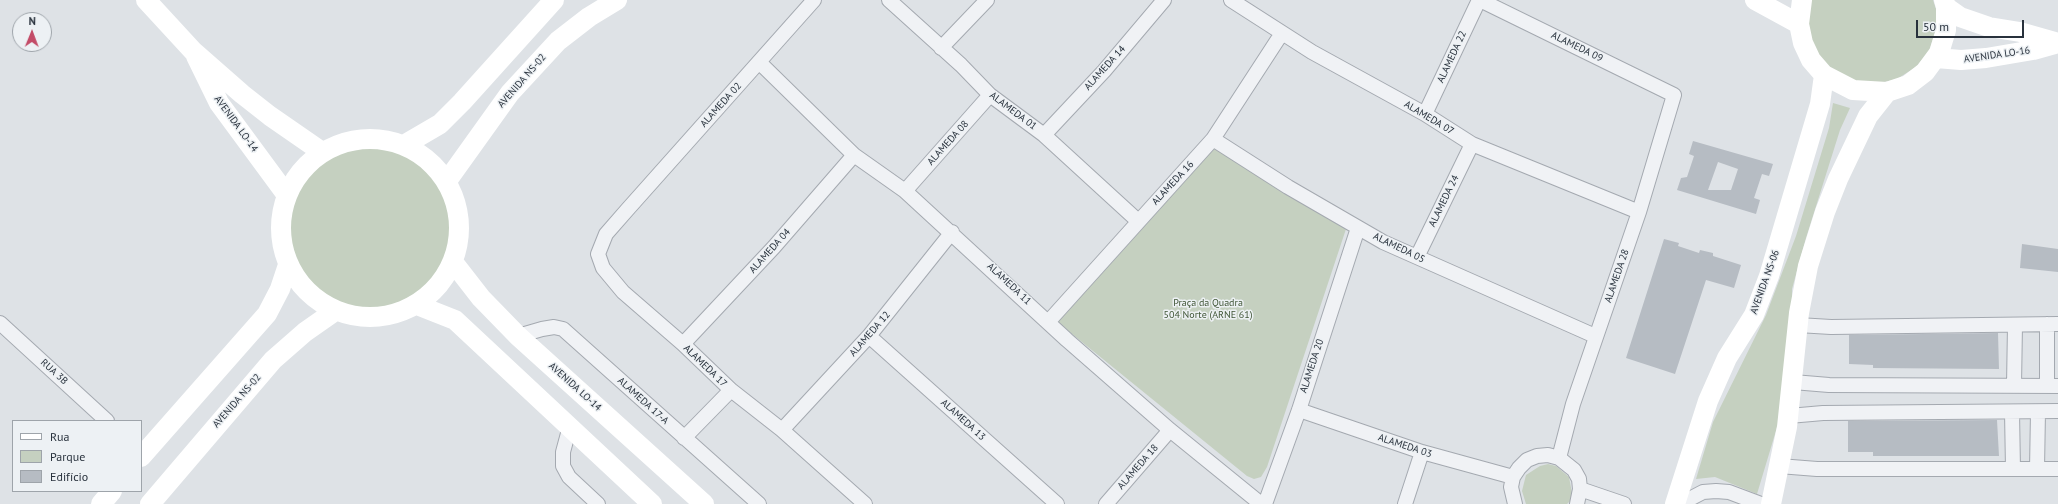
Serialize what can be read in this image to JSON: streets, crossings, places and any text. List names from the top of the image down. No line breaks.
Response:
{"streets":{"street":["ALAMEDA 09","AVENIDA LO-16","ALAMEDA 22","ALAMEDA 14","AVENIDA NS-02","ALAMEDA 02","ALAMEDA 01","ALAMEDA 07","AVENIDA LO-14","ALAMEDA 08","ALAMEDA 16","ALAMEDA 24","ALAMEDA 05","ALAMEDA 04","ALAMEDA 28","AVENIDA NS-06","ALAMEDA 11","ALAMEDA 12","ALAMEDA 17","ALAMEDA 20","RUA 3B","ALAMEDA 17-A","ALAMEDA 13","ALAMEDA 03","ALAMEDA 18"]},"crossings":[["ALAMEDA 09","ALAMEDA 22"],["ALAMEDA 09","ALAMEDA 28"],["AVENIDA LO-16","AVENIDA NS-06"],["ALAMEDA 22","ALAMEDA 07"],["ALAMEDA 14","ALAMEDA 01"],["ALAMEDA 02","ALAMEDA 11"],["ALAMEDA 02","ALAMEDA 17"],["ALAMEDA 01","ALAMEDA 08"],["ALAMEDA 01","ALAMEDA 16"],["ALAMEDA 07","ALAMEDA 16"],["ALAMEDA 07","ALAMEDA 24"],["ALAMEDA 07","ALAMEDA 28"],["AVENIDA LO-14","ALAMEDA 17-A"],["ALAMEDA 08","ALAMEDA 11"],["ALAMEDA 16","ALAMEDA 05"],["ALAMEDA 16","ALAMEDA 11"],["ALAMEDA 24","ALAMEDA 05"],["ALAMEDA 05","ALAMEDA 28"],["ALAMEDA 05","ALAMEDA 20"],["ALAMEDA 04","ALAMEDA 11"],["ALAMEDA 04","ALAMEDA 17"],["ALAMEDA 11","ALAMEDA 12"],["ALAMEDA 11","ALAMEDA 18"],["ALAMEDA 12","ALAMEDA 17"],["ALAMEDA 12","ALAMEDA 13"],["ALAMEDA 20","ALAMEDA 03"]],"parks":["Praça da Quadra 504 Norte (ARNE 61)"],"legend":["Rua","Parque","Edifício"],"scale_bar":"50 m","north":"top"}
